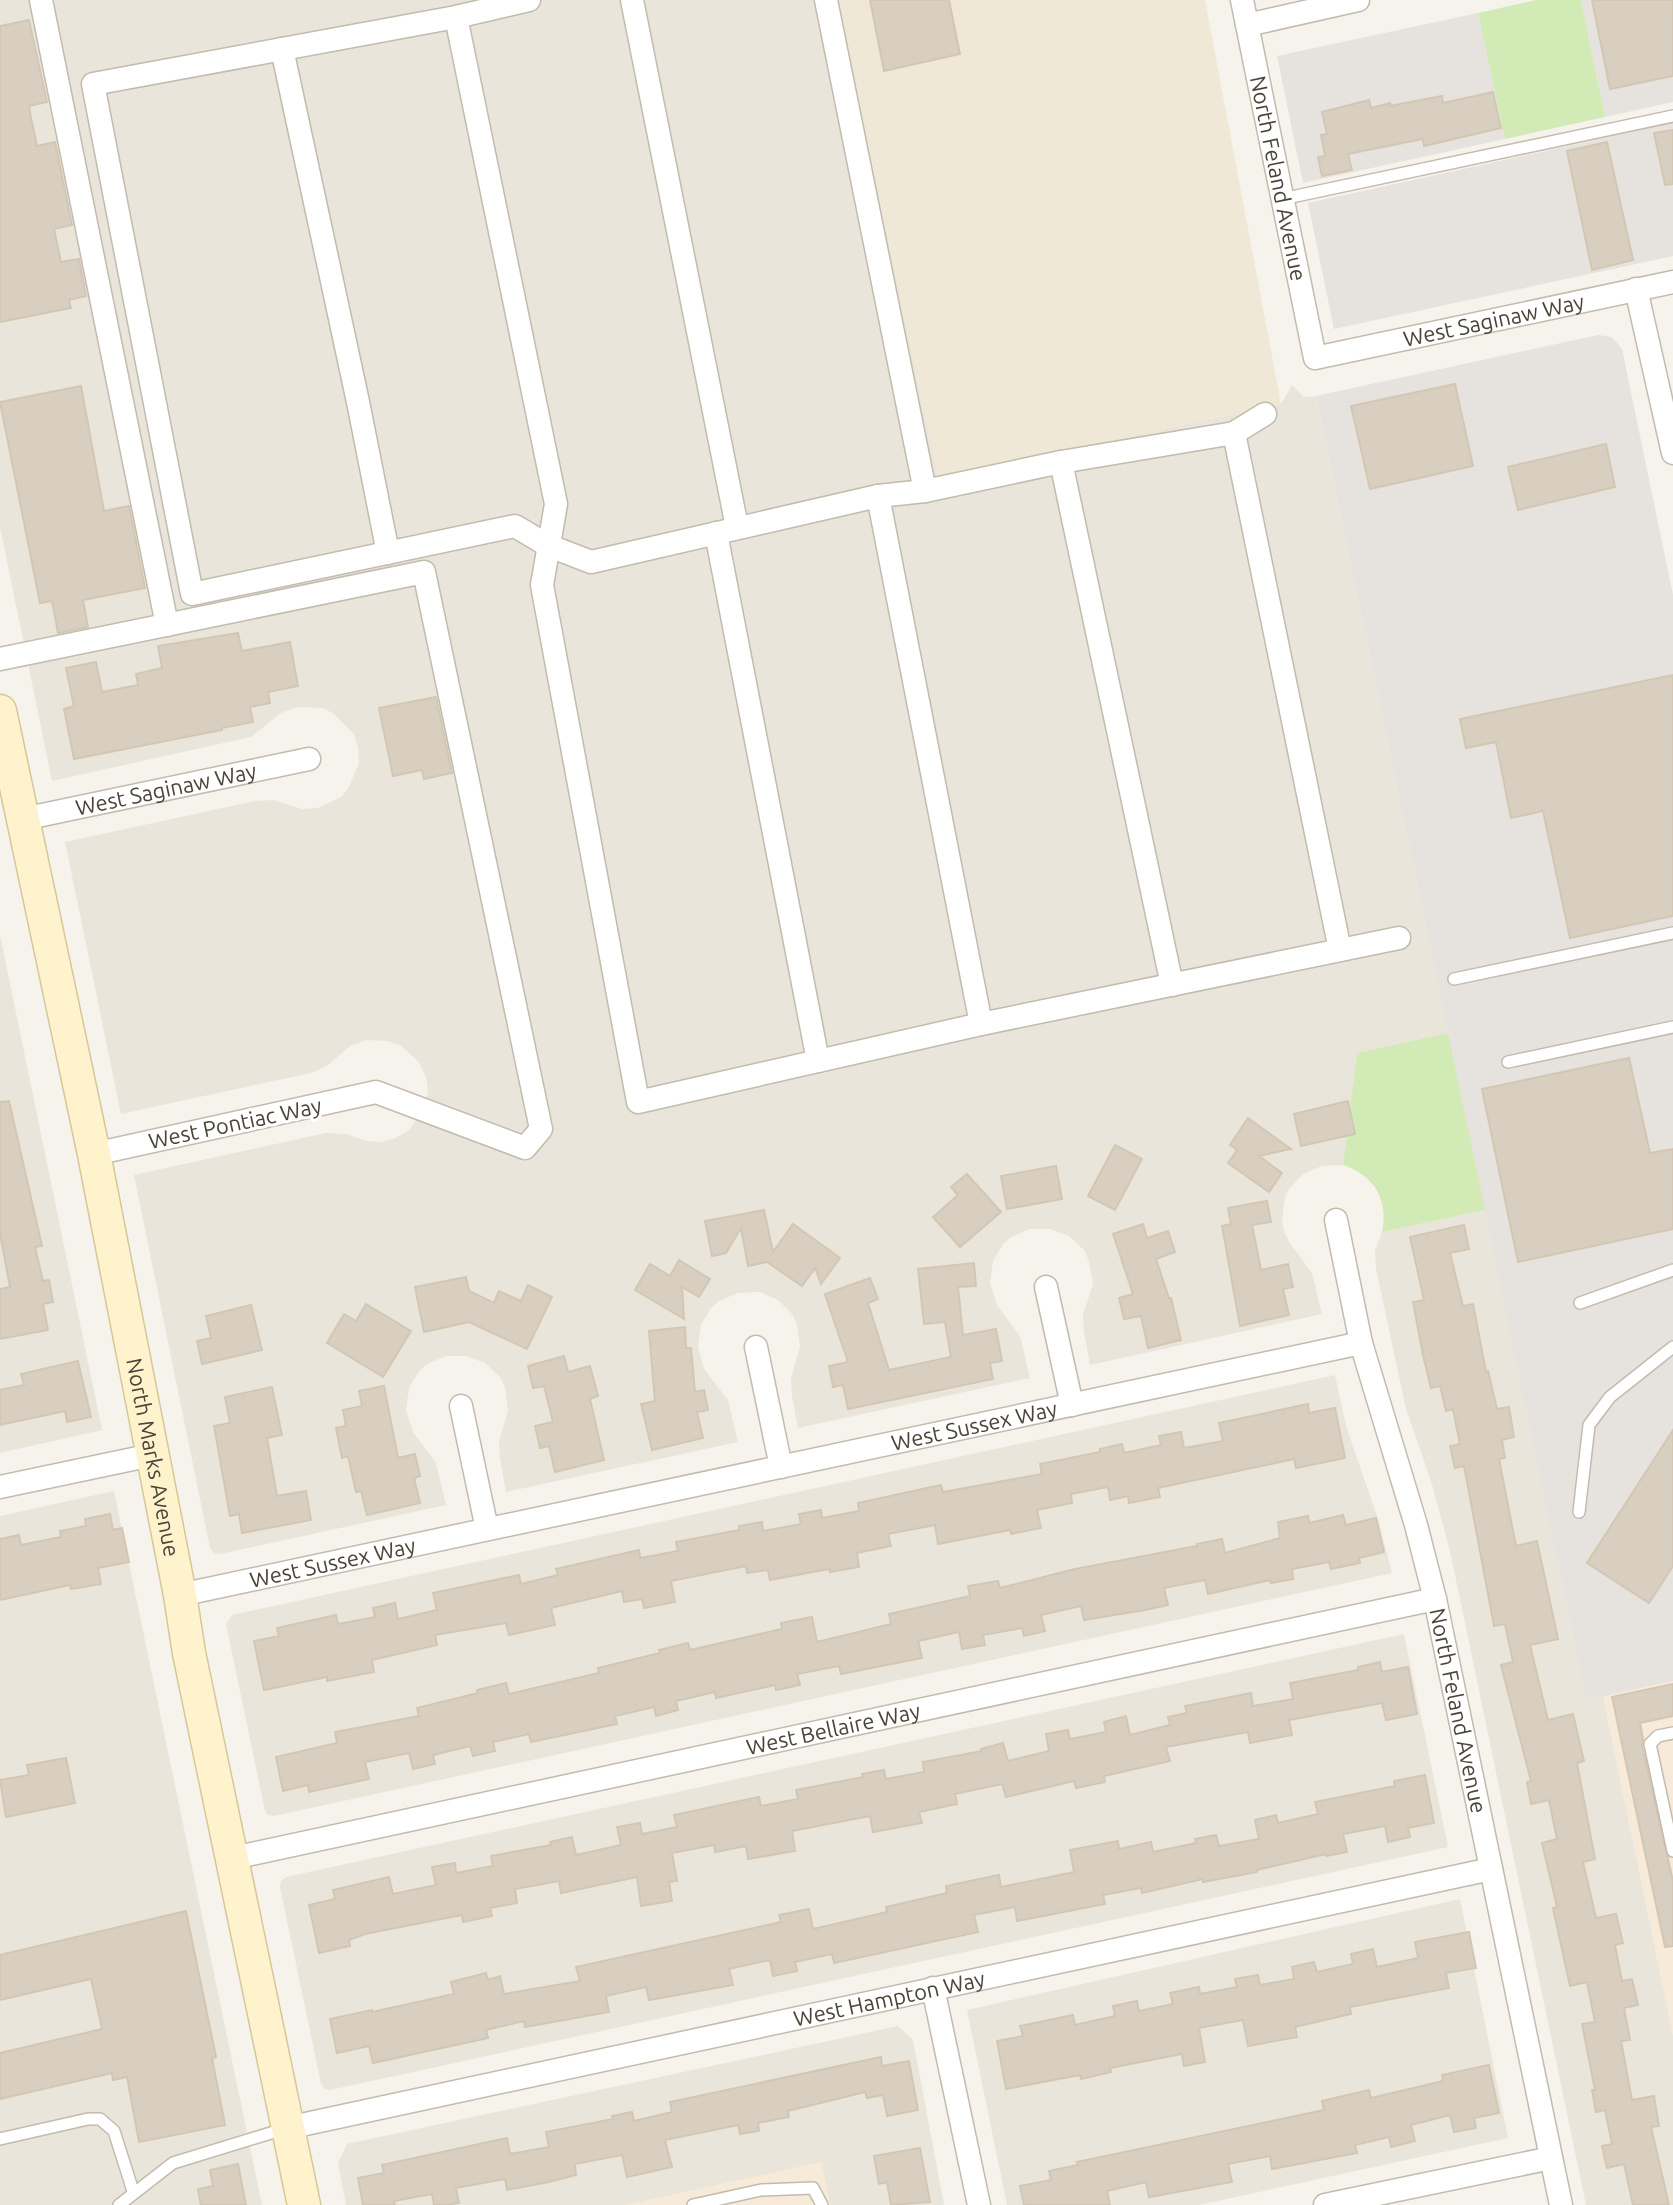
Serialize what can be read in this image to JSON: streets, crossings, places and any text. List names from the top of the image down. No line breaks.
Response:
{"streets":{"main road":["North Marks Avenue"],"street":["North Feland Avenue","West Saginaw Way","West Pontiac Way","West Sussex Way","West Bellaire Way","West Hampton Way"]},"crossings":[["North Feland Avenue","West Saginaw Way"],["North Feland Avenue","West Sussex Way"],["North Feland Avenue","West Bellaire Way"],["North Feland Avenue","West Hampton Way"],["West Saginaw Way","North Marks Avenue"],["West Pontiac Way","North Marks Avenue"],["West Sussex Way","North Marks Avenue"],["North Marks Avenue","West Bellaire Way"],["North Marks Avenue","West Hampton Way"]]}
